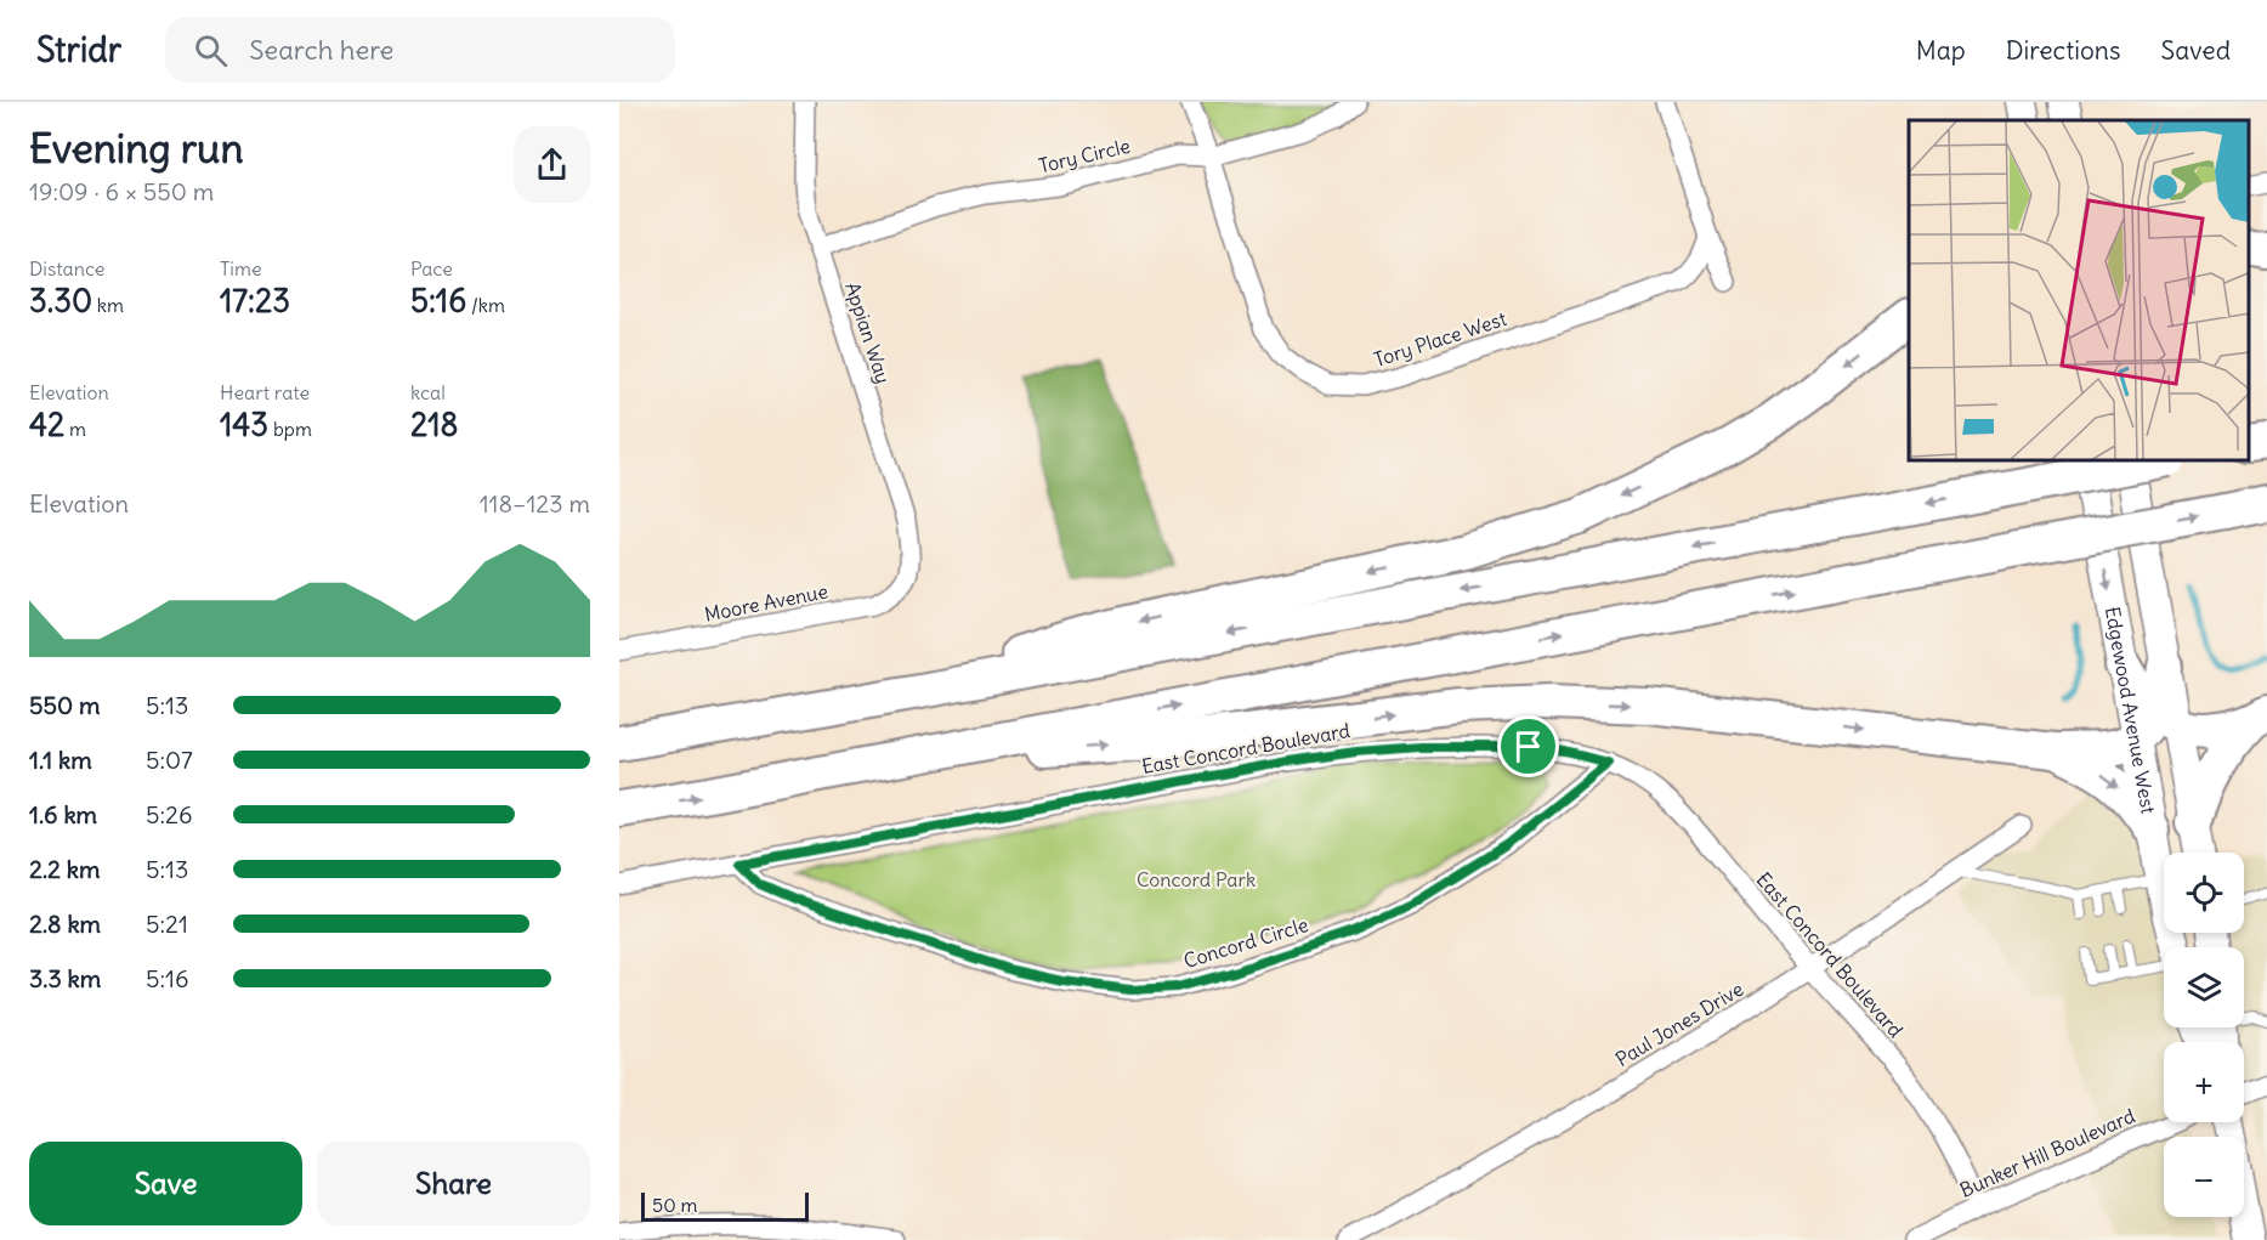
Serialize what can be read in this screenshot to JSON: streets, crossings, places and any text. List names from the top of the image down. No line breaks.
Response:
{"streets":{"main road":["Edgewood Avenue West"],"street":["Tory Circle","Appian Way","Tory Place West","Moore Avenue","East Concord Boulevard","Concord Circle","Paul Jones Drive","Bunker Hill Boulevard"]},"crossings":[["Tory Circle","Appian Way"],["Tory Circle","Tory Place West"],["Appian Way","Moore Avenue"],["East Concord Boulevard","Concord Circle"],["East Concord Boulevard","Paul Jones Drive"],["East Concord Boulevard","Bunker Hill Boulevard"]],"parks":["Concord Park"],"scale_bar":"50 m","page":{"header":"Stridr","search":"Search here","nav":["Map","Directions","Saved"],"heading":["Evening run","19:09 · 6 × 550 m"],"stats":[["Distance","3.30 km"],["Time","17:23"],["Pace","5:16 /km"],["Elevation","42 m"],["Heart rate","143 bpm"],["kcal","218"]],"chart":["Elevation","118–123 m"],"list":[{"name":"550 m","note":"5:13"},{"name":"1.1 km","note":"5:07"},{"name":"1.6 km","note":"5:26"},{"name":"2.2 km","note":"5:13"},{"name":"2.8 km","note":"5:21"},{"name":"3.3 km","note":"5:16"}],"map_buttons":["+","−"],"buttons":["Save","Share"],"scale":"50 m"}}
